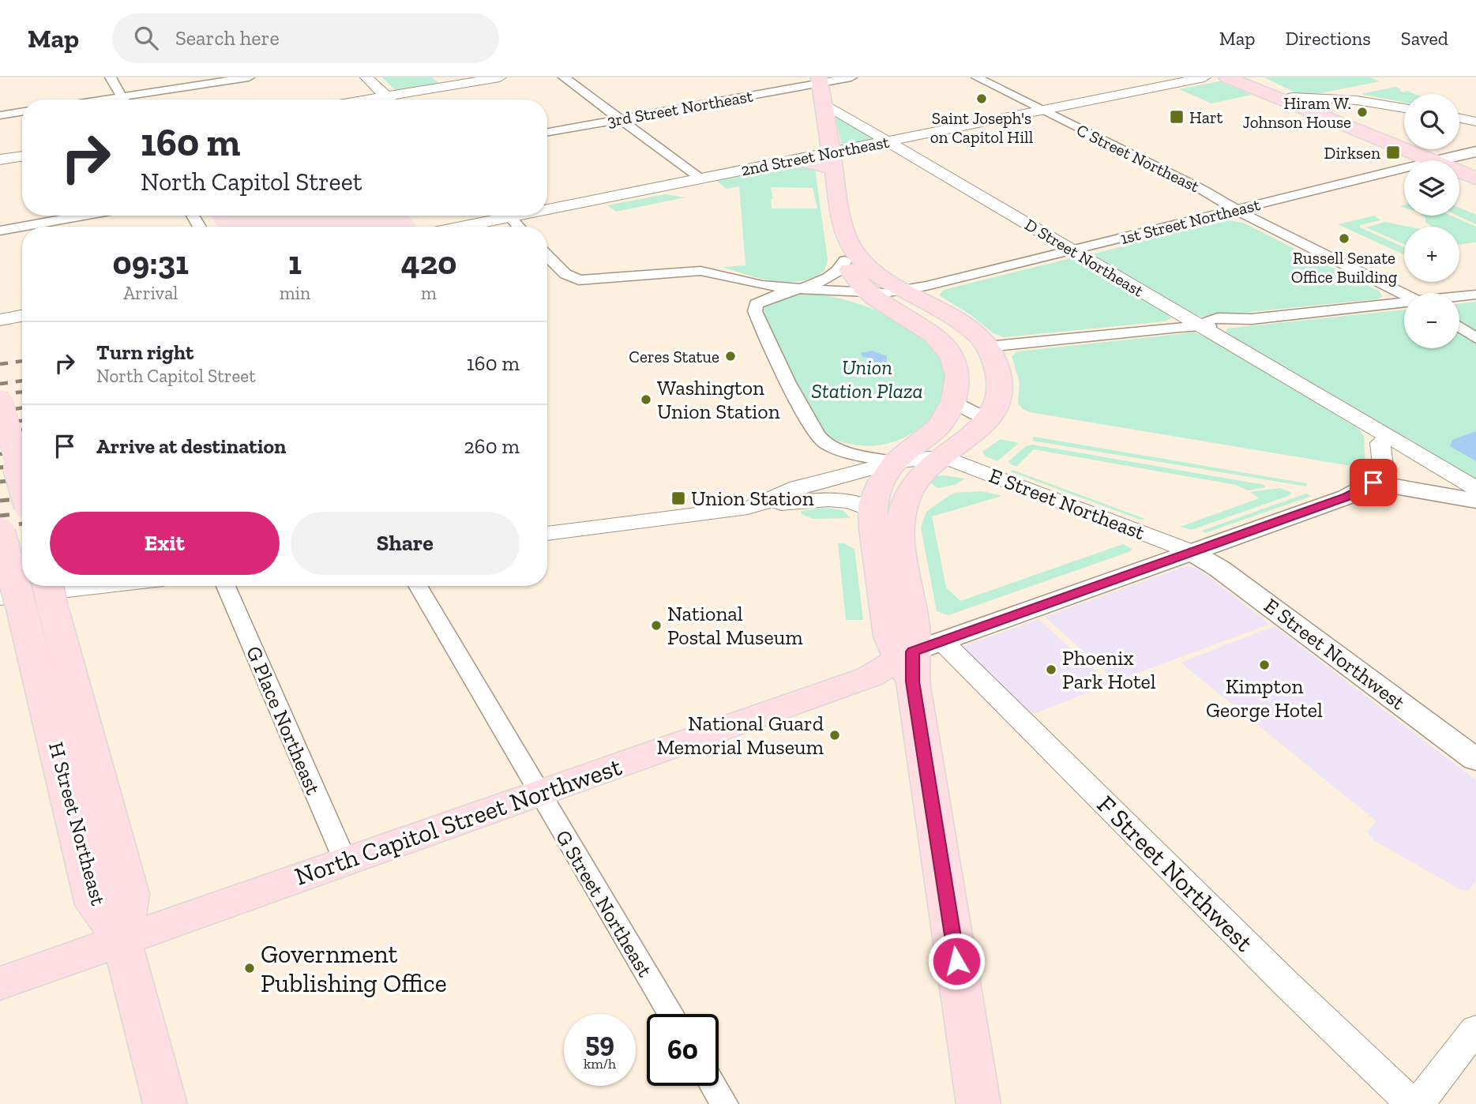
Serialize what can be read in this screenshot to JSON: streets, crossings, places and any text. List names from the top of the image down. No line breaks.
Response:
{"streets":{"main road":["1st Street Northeast","E Street Northwest","North Capitol Street Northwest","H Street Northeast"],"street":["3rd Street Northeast","2nd Street Northeast","C Street Northeast","D Street Northeast","E Street Northeast","G Place Northeast","F Street Northwest","G Street Northeast"]},"crossings":[["3rd Street Northeast","D Street Northeast"],["2nd Street Northeast","C Street Northeast"],["2nd Street Northeast","D Street Northeast"],["C Street Northeast","1st Street Northeast"],["1st Street Northeast","D Street Northeast"],["E Street Northeast","E Street Northwest"],["G Place Northeast","North Capitol Street Northwest"],["North Capitol Street Northwest","H Street Northeast"],["North Capitol Street Northwest","F Street Northwest"],["North Capitol Street Northwest","G Street Northeast"]],"parks":["Union Station Plaza"],"places":{"other":["Saint Joseph's on Capitol Hill","Hiram W. Johnson House","Russell Senate Office Building","Ceres Statue","Washington Union Station","National Postal Museum","Kimpton George Hotel","Phoenix Park Hotel","National Guard Memorial Museum","Government Publishing Office"],"transit":["Hart","Dirksen","Union Station"]},"page":{"header":"Map","search":"Search here","nav":["Map","Directions","Saved"],"map_buttons":["+","−"],"turn":["160 m","North Capitol Street"],"eta":["09:31","Arrival","1","min","420","m"],"list":[{"name":"Turn right","note":"North Capitol Street","value":"160 m"},{"name":"Arrive at destination","value":"260 m"}],"buttons":["Exit","Share"],"speed":"59 km/h","limit":"60"}}
